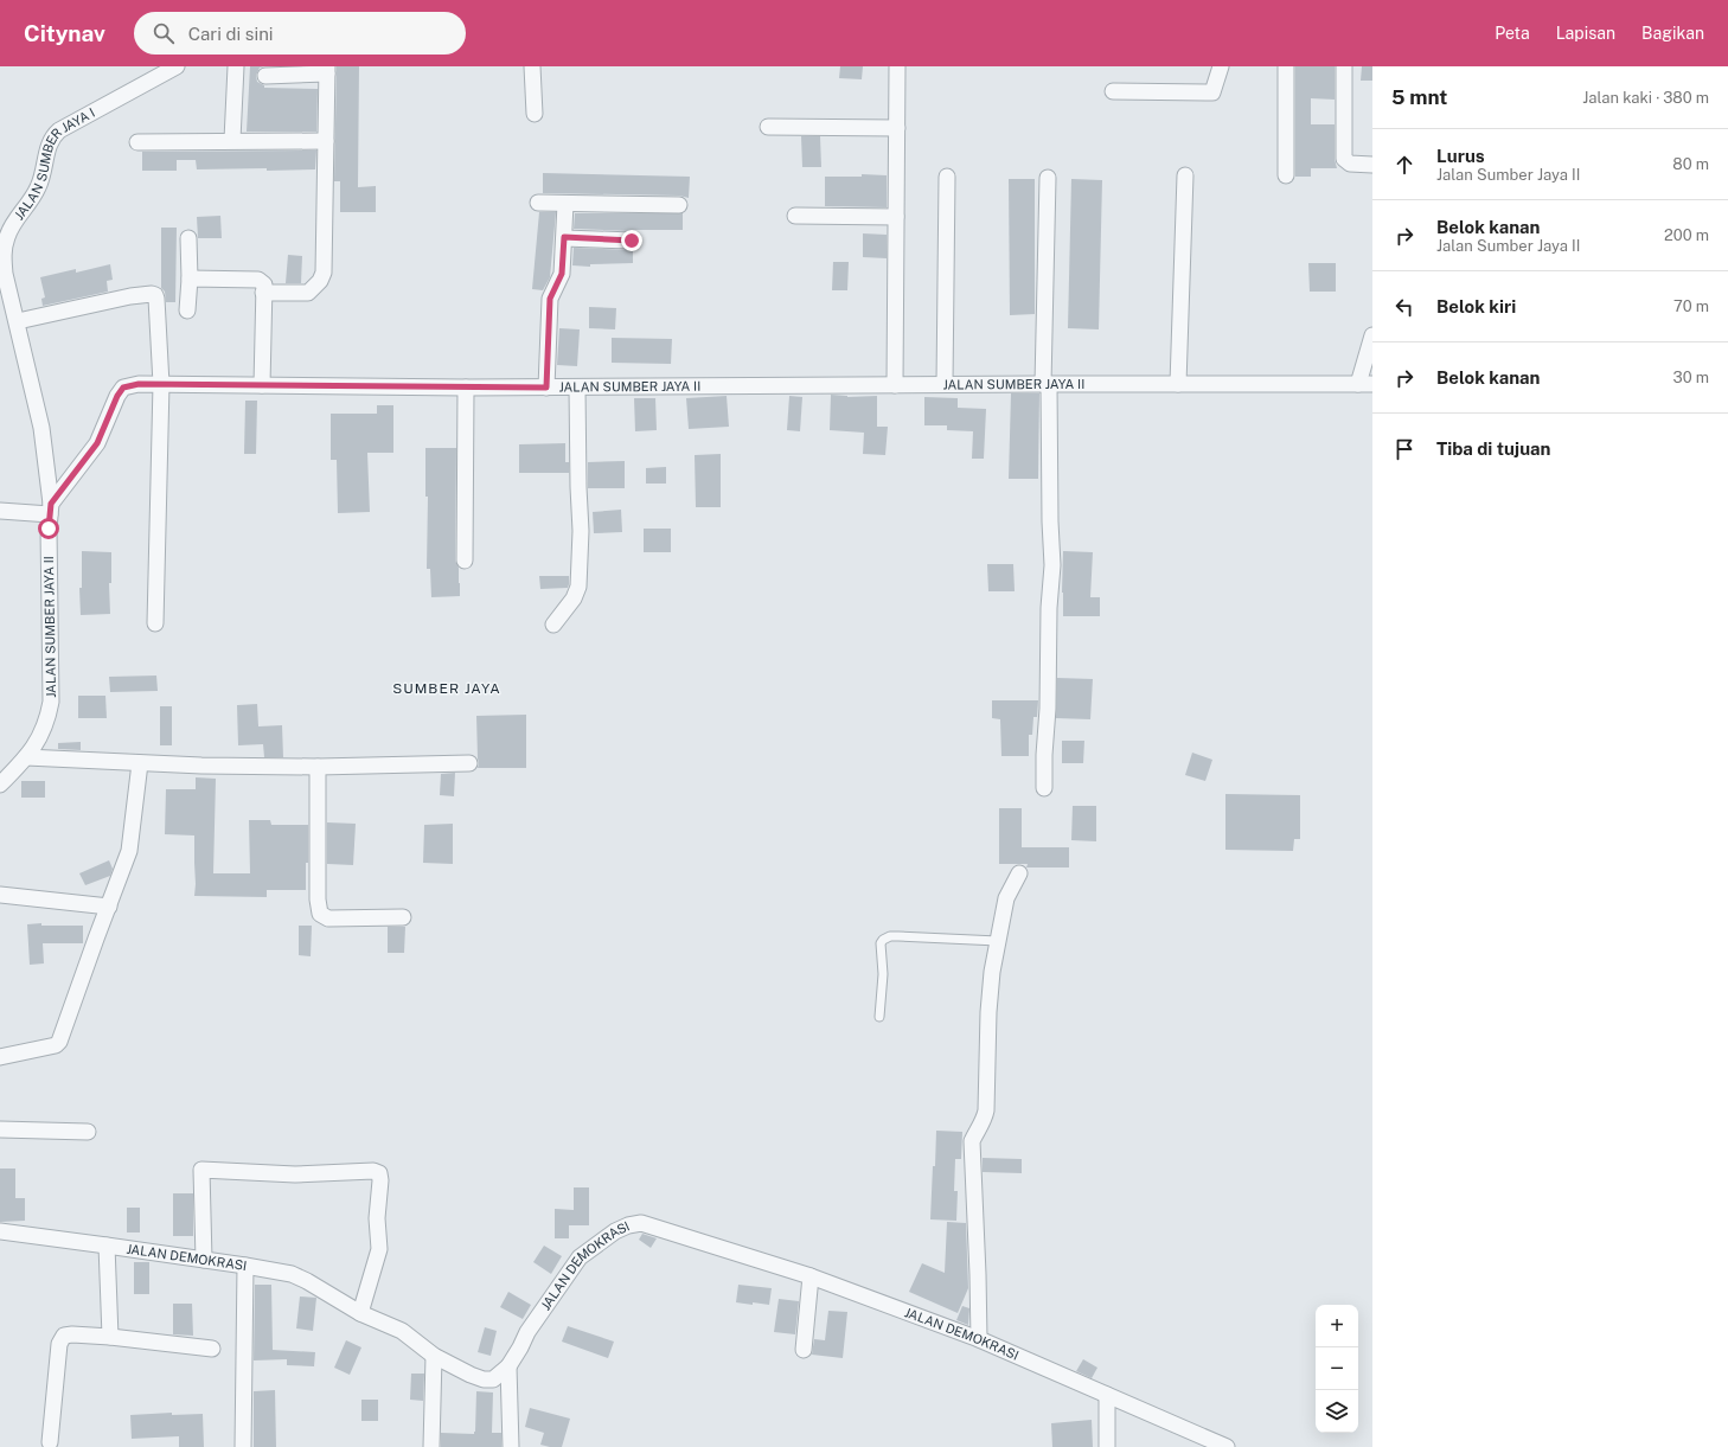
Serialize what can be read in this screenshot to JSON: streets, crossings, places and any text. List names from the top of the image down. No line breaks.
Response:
{"streets":{"street":["JALAN SUMBER JAYA I","JALAN SUMBER JAYA II","JALAN DEMOKRASI"]},"crossings":[["JALAN SUMBER JAYA I","JALAN SUMBER JAYA II"]],"districts":["SUMBER JAYA"],"page":{"header":"Citynav","search":"Cari di sini","nav":["Peta","Lapisan","Bagikan"],"heading":["5 mnt","Jalan kaki · 380 m"],"list":[["Lurus","Jalan Sumber Jaya II","80 m"],["Belok kanan","Jalan Sumber Jaya II","200 m"],["Belok kiri","70 m"],["Belok kanan","30 m"],"Tiba di tujuan"],"map_buttons":["+","−"]}}
